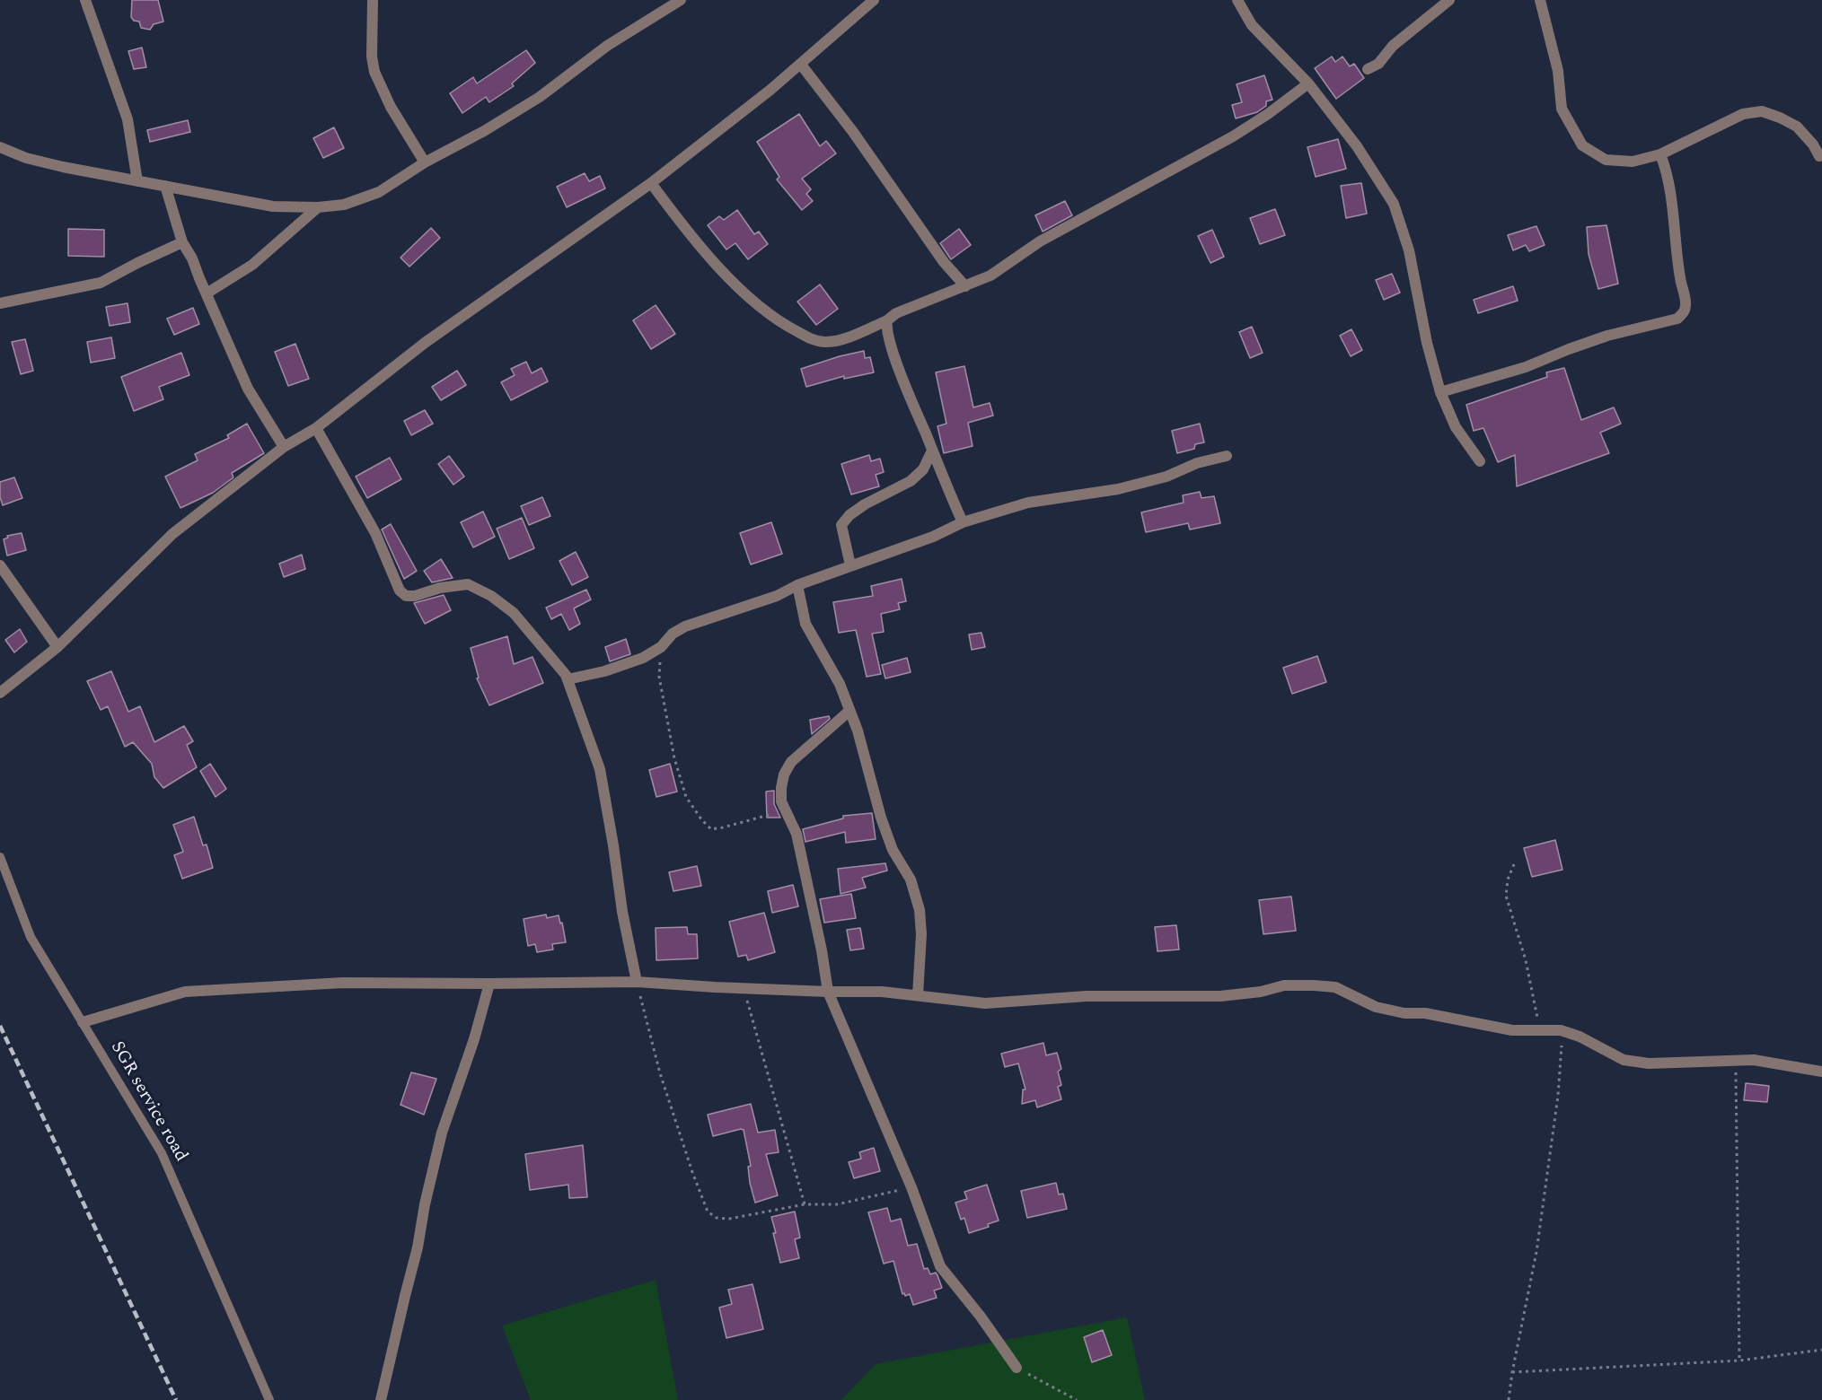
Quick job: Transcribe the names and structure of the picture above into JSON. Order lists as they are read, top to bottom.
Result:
{
  "streets": {
    "lane": ["SGR service road"]
  }
}
